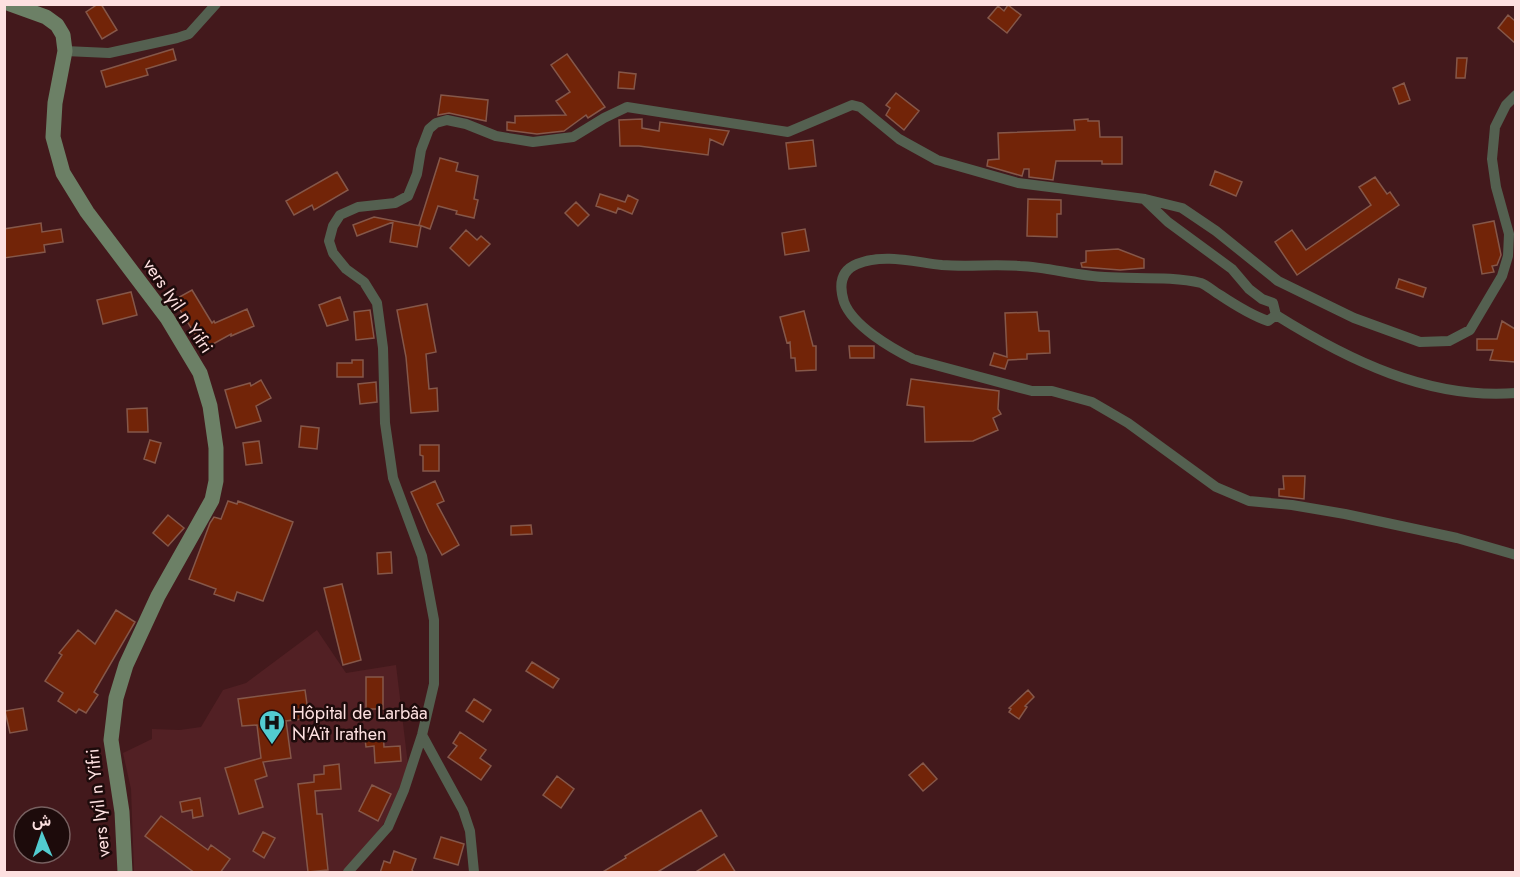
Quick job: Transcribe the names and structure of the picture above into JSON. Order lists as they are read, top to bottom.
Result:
{
  "streets": {
    "main road": ["vers Iγil n Yifri"]
  },
  "places": {
    "hospital": ["Hôpital de Larbâa N'Aït Irathen"]
  },
  "north": "top"
}
